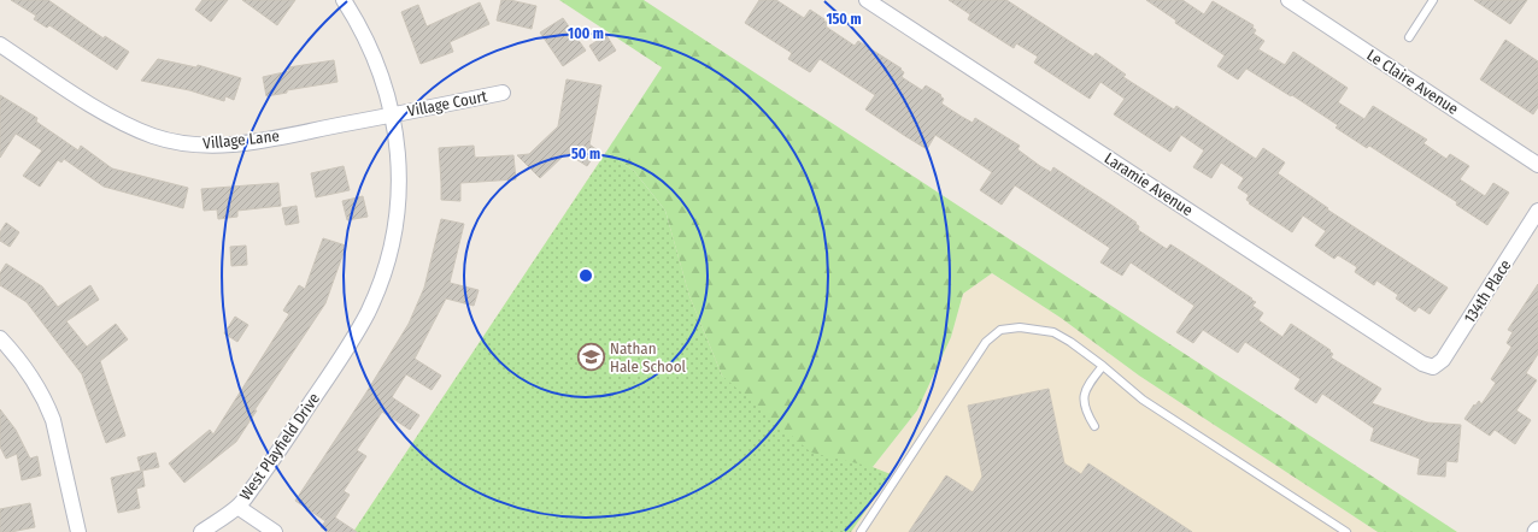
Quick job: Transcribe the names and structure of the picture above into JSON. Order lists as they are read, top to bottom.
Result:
{
  "streets": {
    "street": [
      "Le Claire Avenue",
      "Village Court",
      "Village Lane",
      "Laramie Avenue",
      "134th Place",
      "West Playfield Drive"
    ]
  },
  "crossings": [
    ["Village Court", "Village Lane"],
    ["Village Court", "West Playfield Drive"],
    ["Village Lane", "West Playfield Drive"],
    ["Laramie Avenue", "134th Place"]
  ],
  "places": {
    "school or university": ["Nathan Hale School"]
  },
  "rings": ["150 m", "100 m", "50 m"]
}
